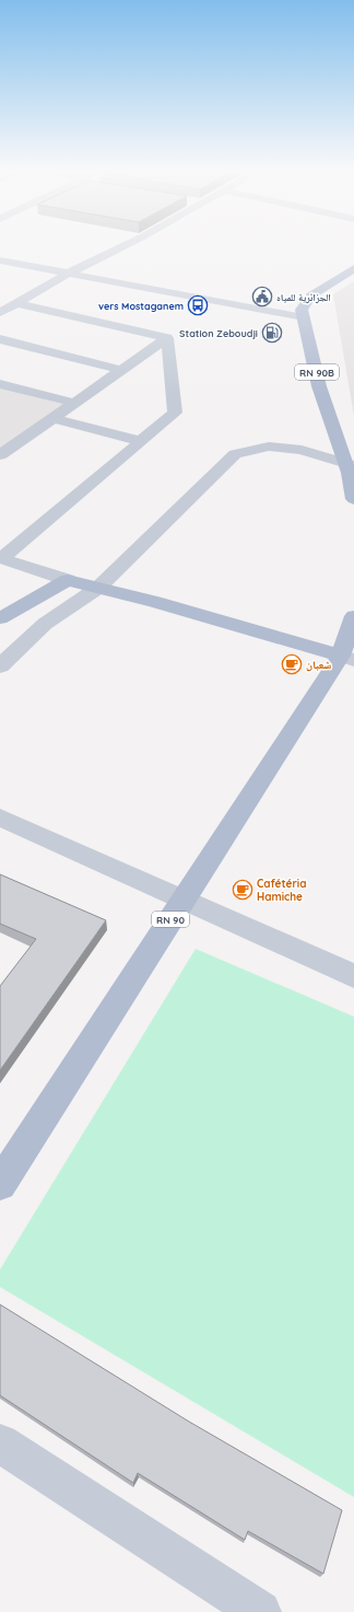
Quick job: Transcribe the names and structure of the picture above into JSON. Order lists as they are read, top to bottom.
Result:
{
  "streets": {
    "main road": ["RN 90B", "RN 90"]
  },
  "places": {
    "public building": ["الجزائرية للمياه"],
    "bus stop": ["vers Mostaganem"],
    "fuel station": ["Station Zeboudji"],
    "cafe": ["شعبان", "Cafétéria Hamiche"]
  }
}
